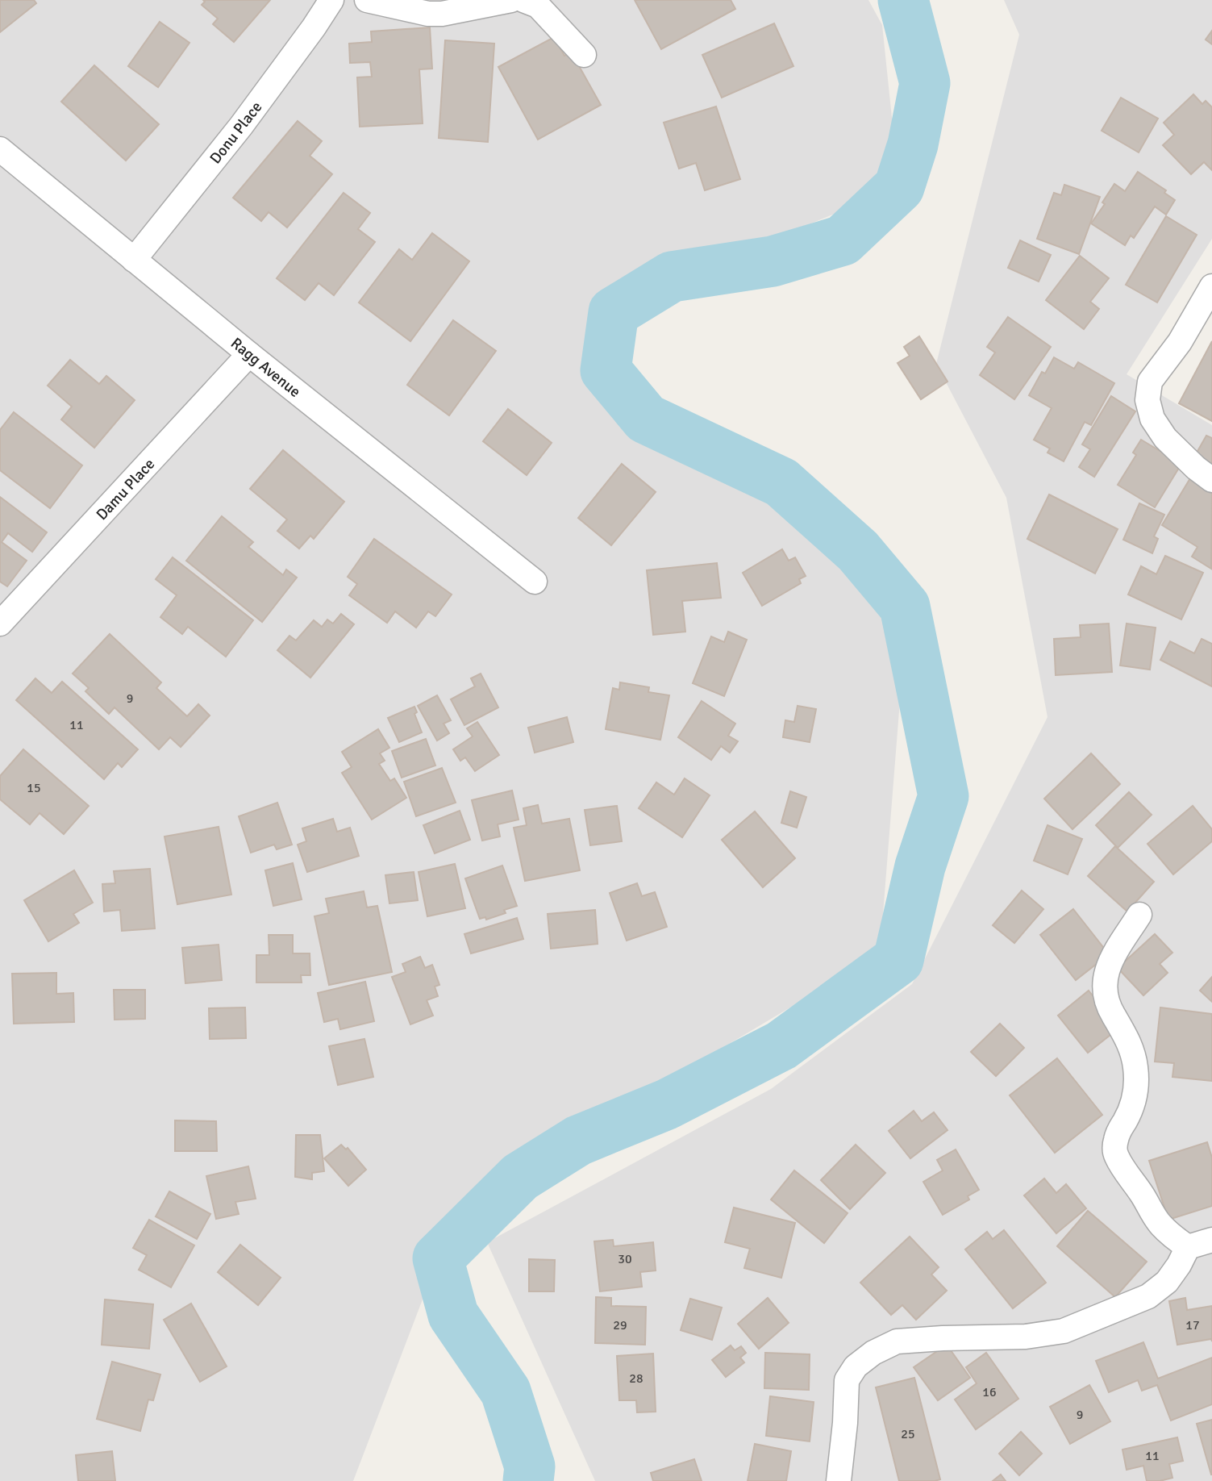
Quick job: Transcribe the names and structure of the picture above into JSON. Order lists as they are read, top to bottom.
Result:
{
  "streets": {
    "street": ["Donu Place", "Ragg Avenue", "Damu Place"]
  },
  "crossings": [
    ["Donu Place", "Ragg Avenue"],
    ["Ragg Avenue", "Damu Place"]
  ],
  "house_numbers": [
    "9",
    "11",
    "15",
    "30",
    "29",
    "17",
    "28",
    "16",
    "9",
    "25",
    "11"
  ]
}
